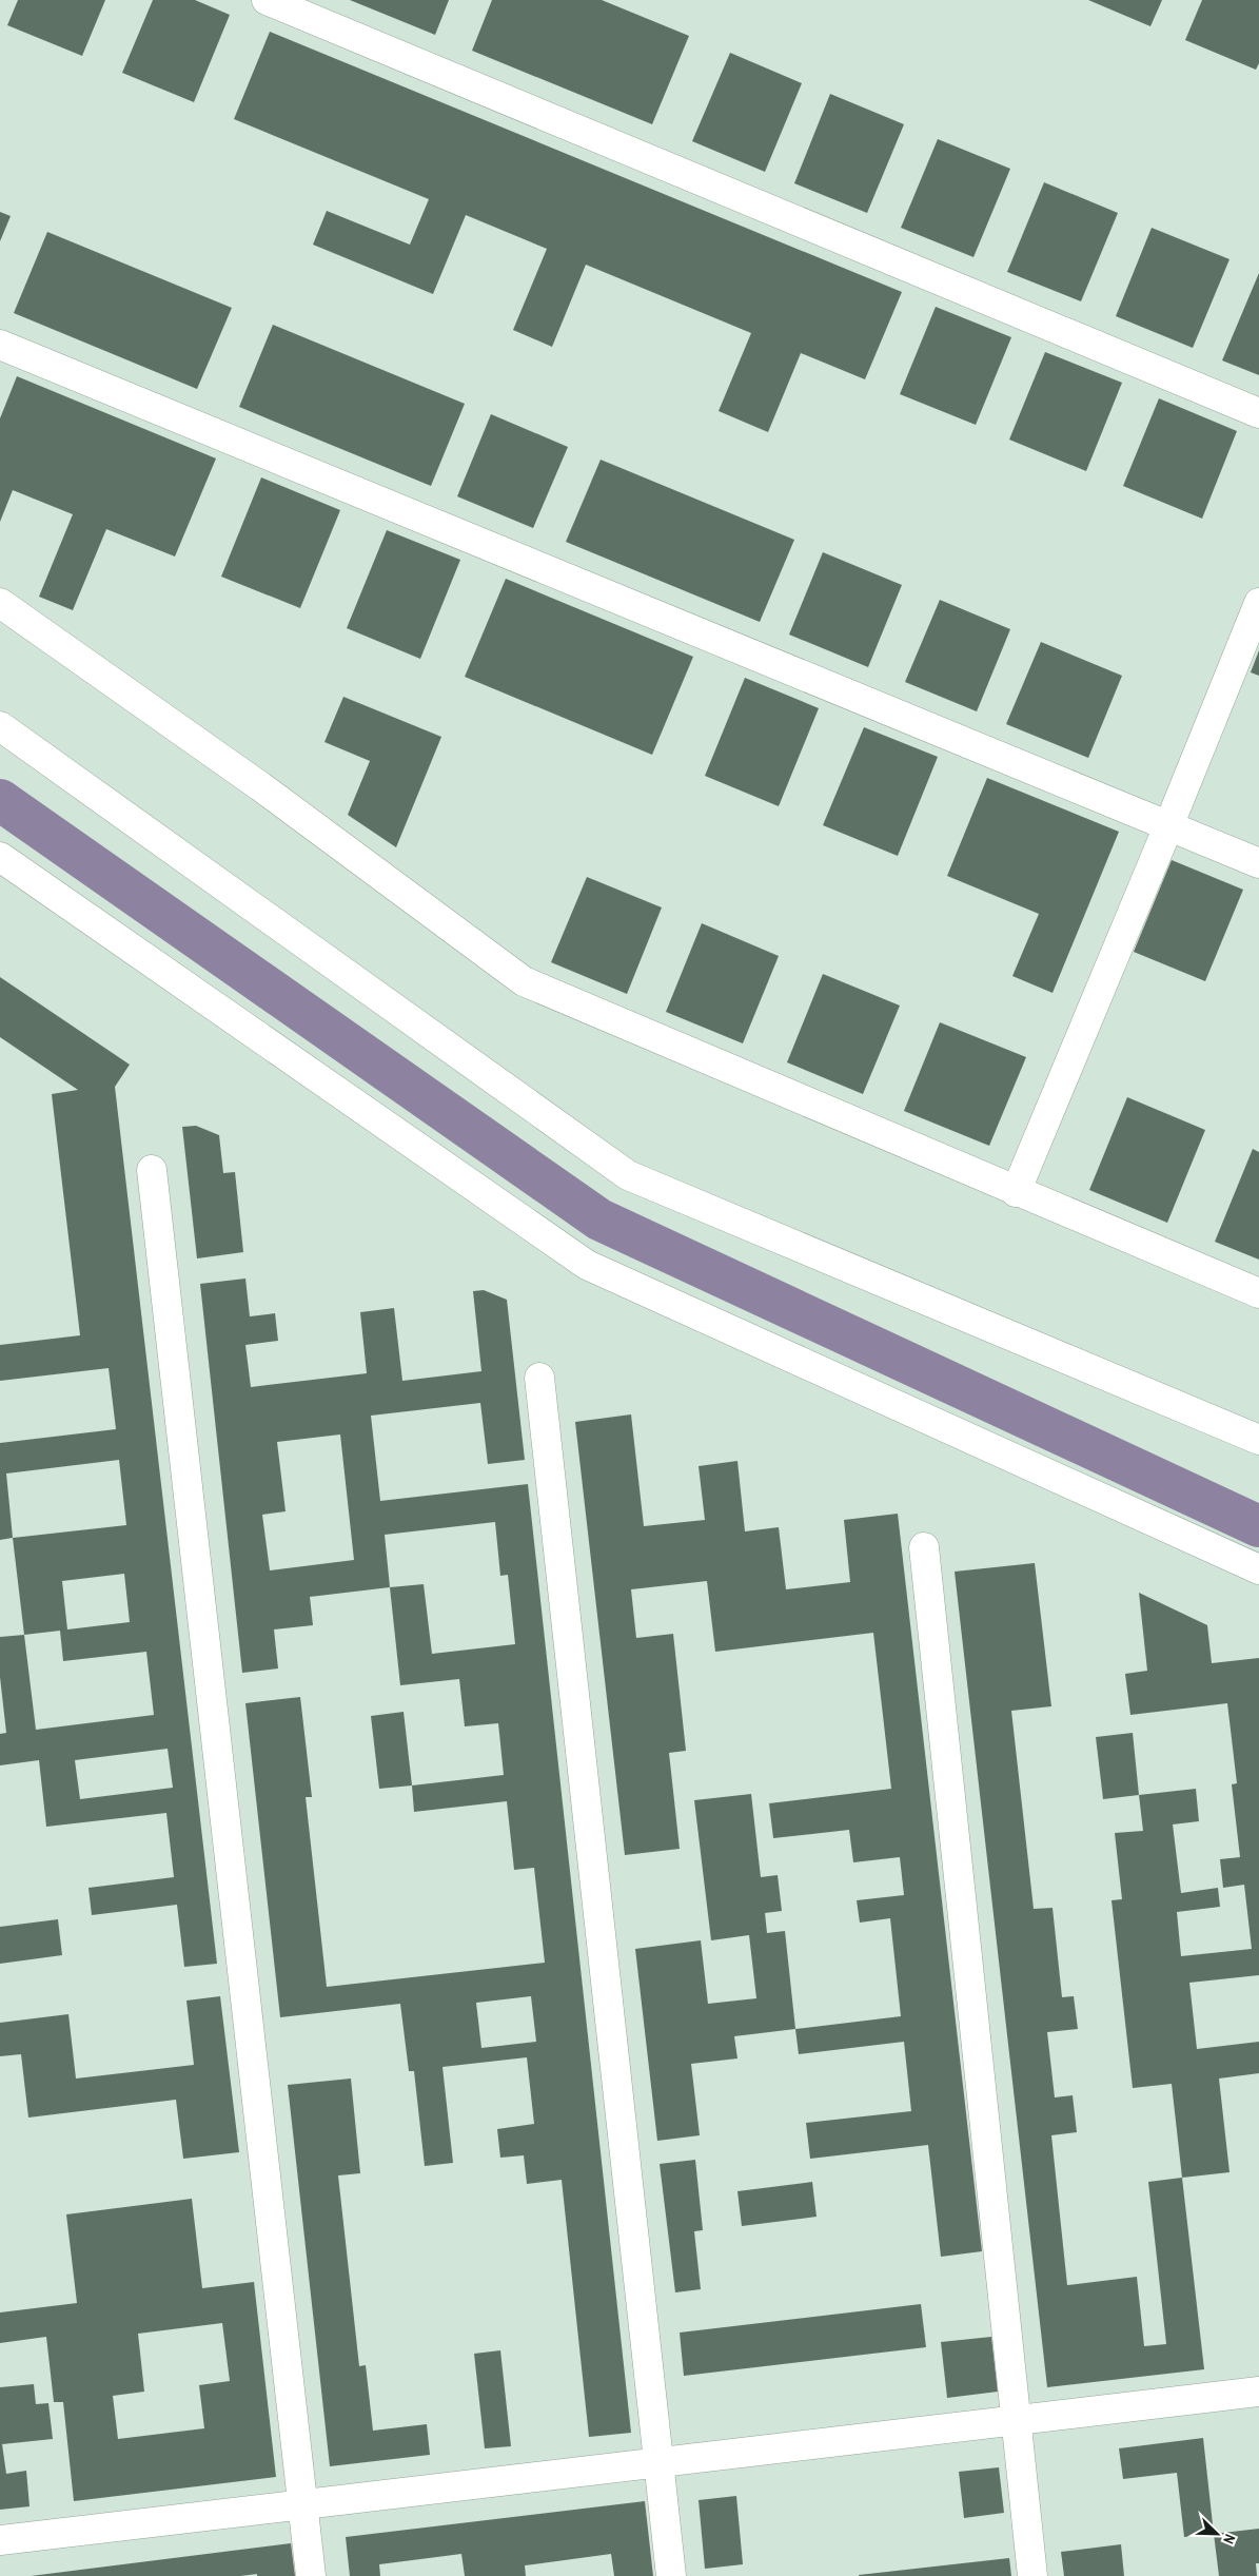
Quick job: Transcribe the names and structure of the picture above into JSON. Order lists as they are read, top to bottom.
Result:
{
  "north": "bottom right"
}
